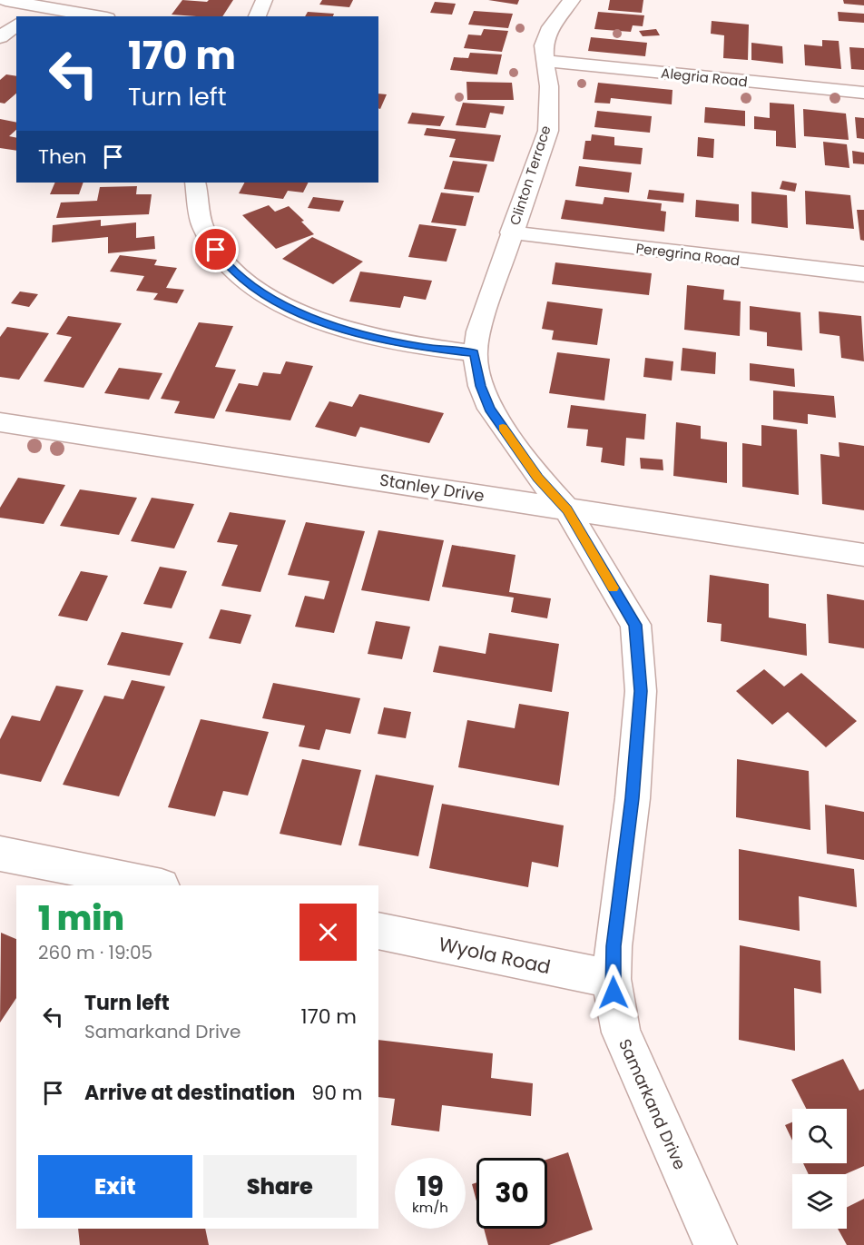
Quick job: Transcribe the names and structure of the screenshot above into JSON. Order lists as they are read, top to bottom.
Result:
{
  "streets": {
    "street": [
      "Alegria Road",
      "Clinton Terrace",
      "Peregrina Road",
      "Stanley Drive",
      "Wyola Road",
      "Samarkand Drive"
    ]
  },
  "crossings": [
    ["Alegria Road", "Clinton Terrace"],
    ["Clinton Terrace", "Peregrina Road"],
    ["Clinton Terrace", "Samarkand Drive"],
    ["Stanley Drive", "Samarkand Drive"],
    ["Wyola Road", "Samarkand Drive"]
  ],
  "page": {
    "turn": ["170 m", "Turn left"],
    "then": "Then",
    "heading": ["1 min", "260 m · 19:05"],
    "list": [
      {
        "name": "Turn left",
        "note": "Samarkand Drive",
        "value": "170 m"
      },
      {
        "name": "Arrive at destination",
        "value": "90 m"
      }
    ],
    "buttons": ["Exit", "Share"],
    "speed": "19 km/h",
    "limit": "30"
  }
}
